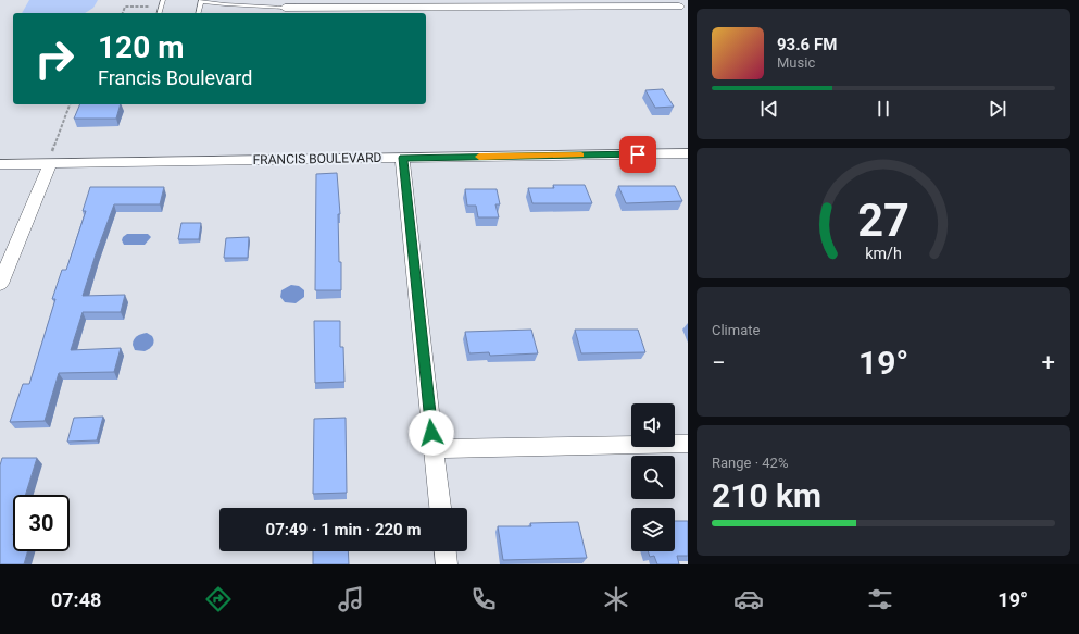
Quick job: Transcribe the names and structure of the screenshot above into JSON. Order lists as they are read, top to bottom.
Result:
{
  "streets": {
    "street": ["FRANCIS BOULEVARD"]
  },
  "page": {
    "turn": ["120 m", "Francis Boulevard"],
    "song": ["93.6 FM", "Music"],
    "tile": [
      "Climate",
      ["Range · 42%", "210 km"]
    ],
    "heat": ["−", "19°", "+"],
    "limit": "30",
    "trip": "07:49 · 1 min · 220 m",
    "tabs": ["07:48", "19°"],
    "gauge": ["27", "km/h"]
  }
}
